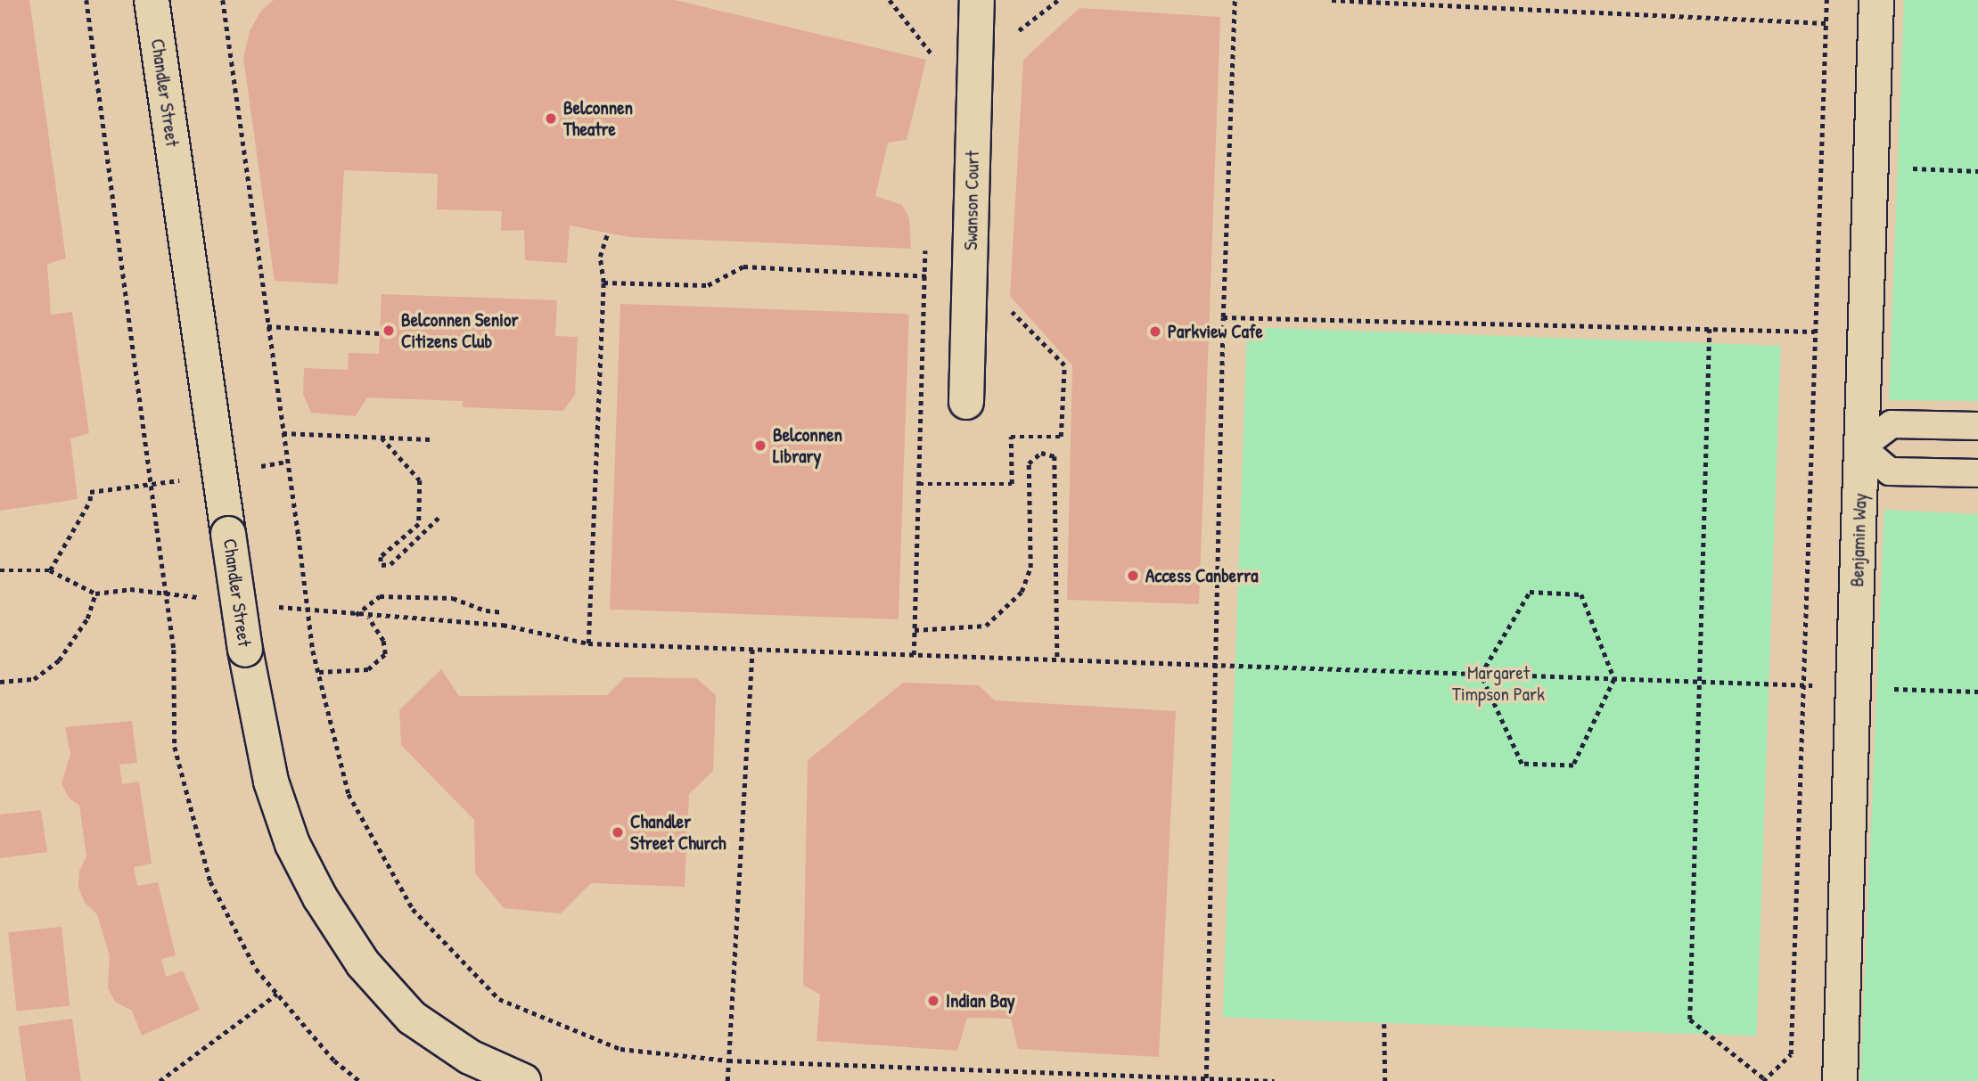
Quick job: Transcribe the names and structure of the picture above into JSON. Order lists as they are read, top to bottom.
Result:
{
  "streets": {
    "street": ["Chandler Street", "Swanson Court", "Benjamin Way"]
  },
  "parks": ["Margaret Timpson Park"],
  "places": [
    "Belconnen Theatre",
    "Belconnen Senior Citizens Club",
    "Parkview Cafe",
    "Belconnen Library",
    "Access Canberra",
    "Chandler Street Church",
    "Indian Bay"
  ]
}
